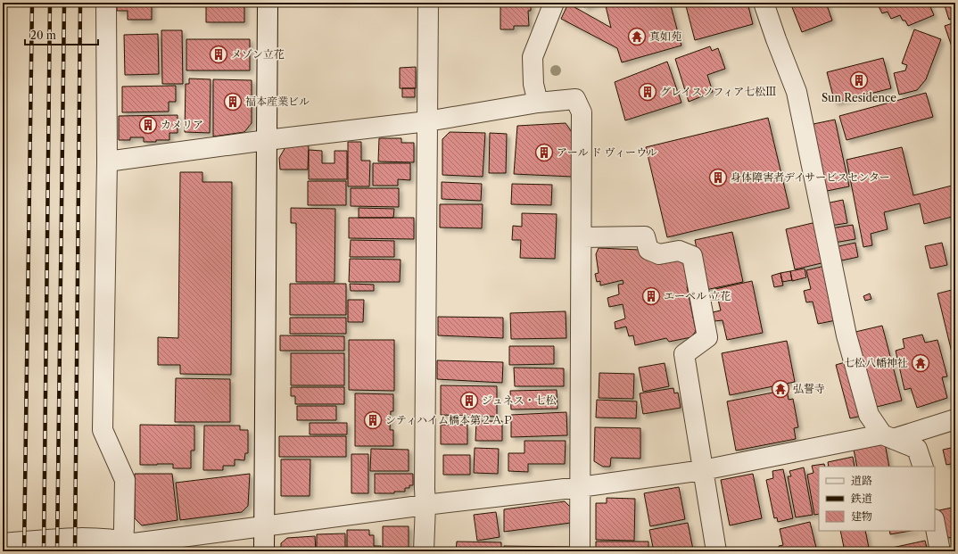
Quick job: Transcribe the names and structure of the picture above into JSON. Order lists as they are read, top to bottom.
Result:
{
  "places": {
    "temple": ["真如苑", "七松八幡神社", "弘誓寺"],
    "building": [
      "メゾン立花",
      "Sun Residence",
      "グレイスソフィア七松Ⅲ",
      "福本産業ビル",
      "カメリア",
      "アール ド ヴィーウル",
      "身体障害者デイサービスセンター",
      "エーベル 立花",
      "ジュネス・七松",
      "シティハイム橋本第２ＡＰ"
    ]
  },
  "legend": ["道路", "鉄道", "建物"],
  "scale_bar": "20 m"
}
